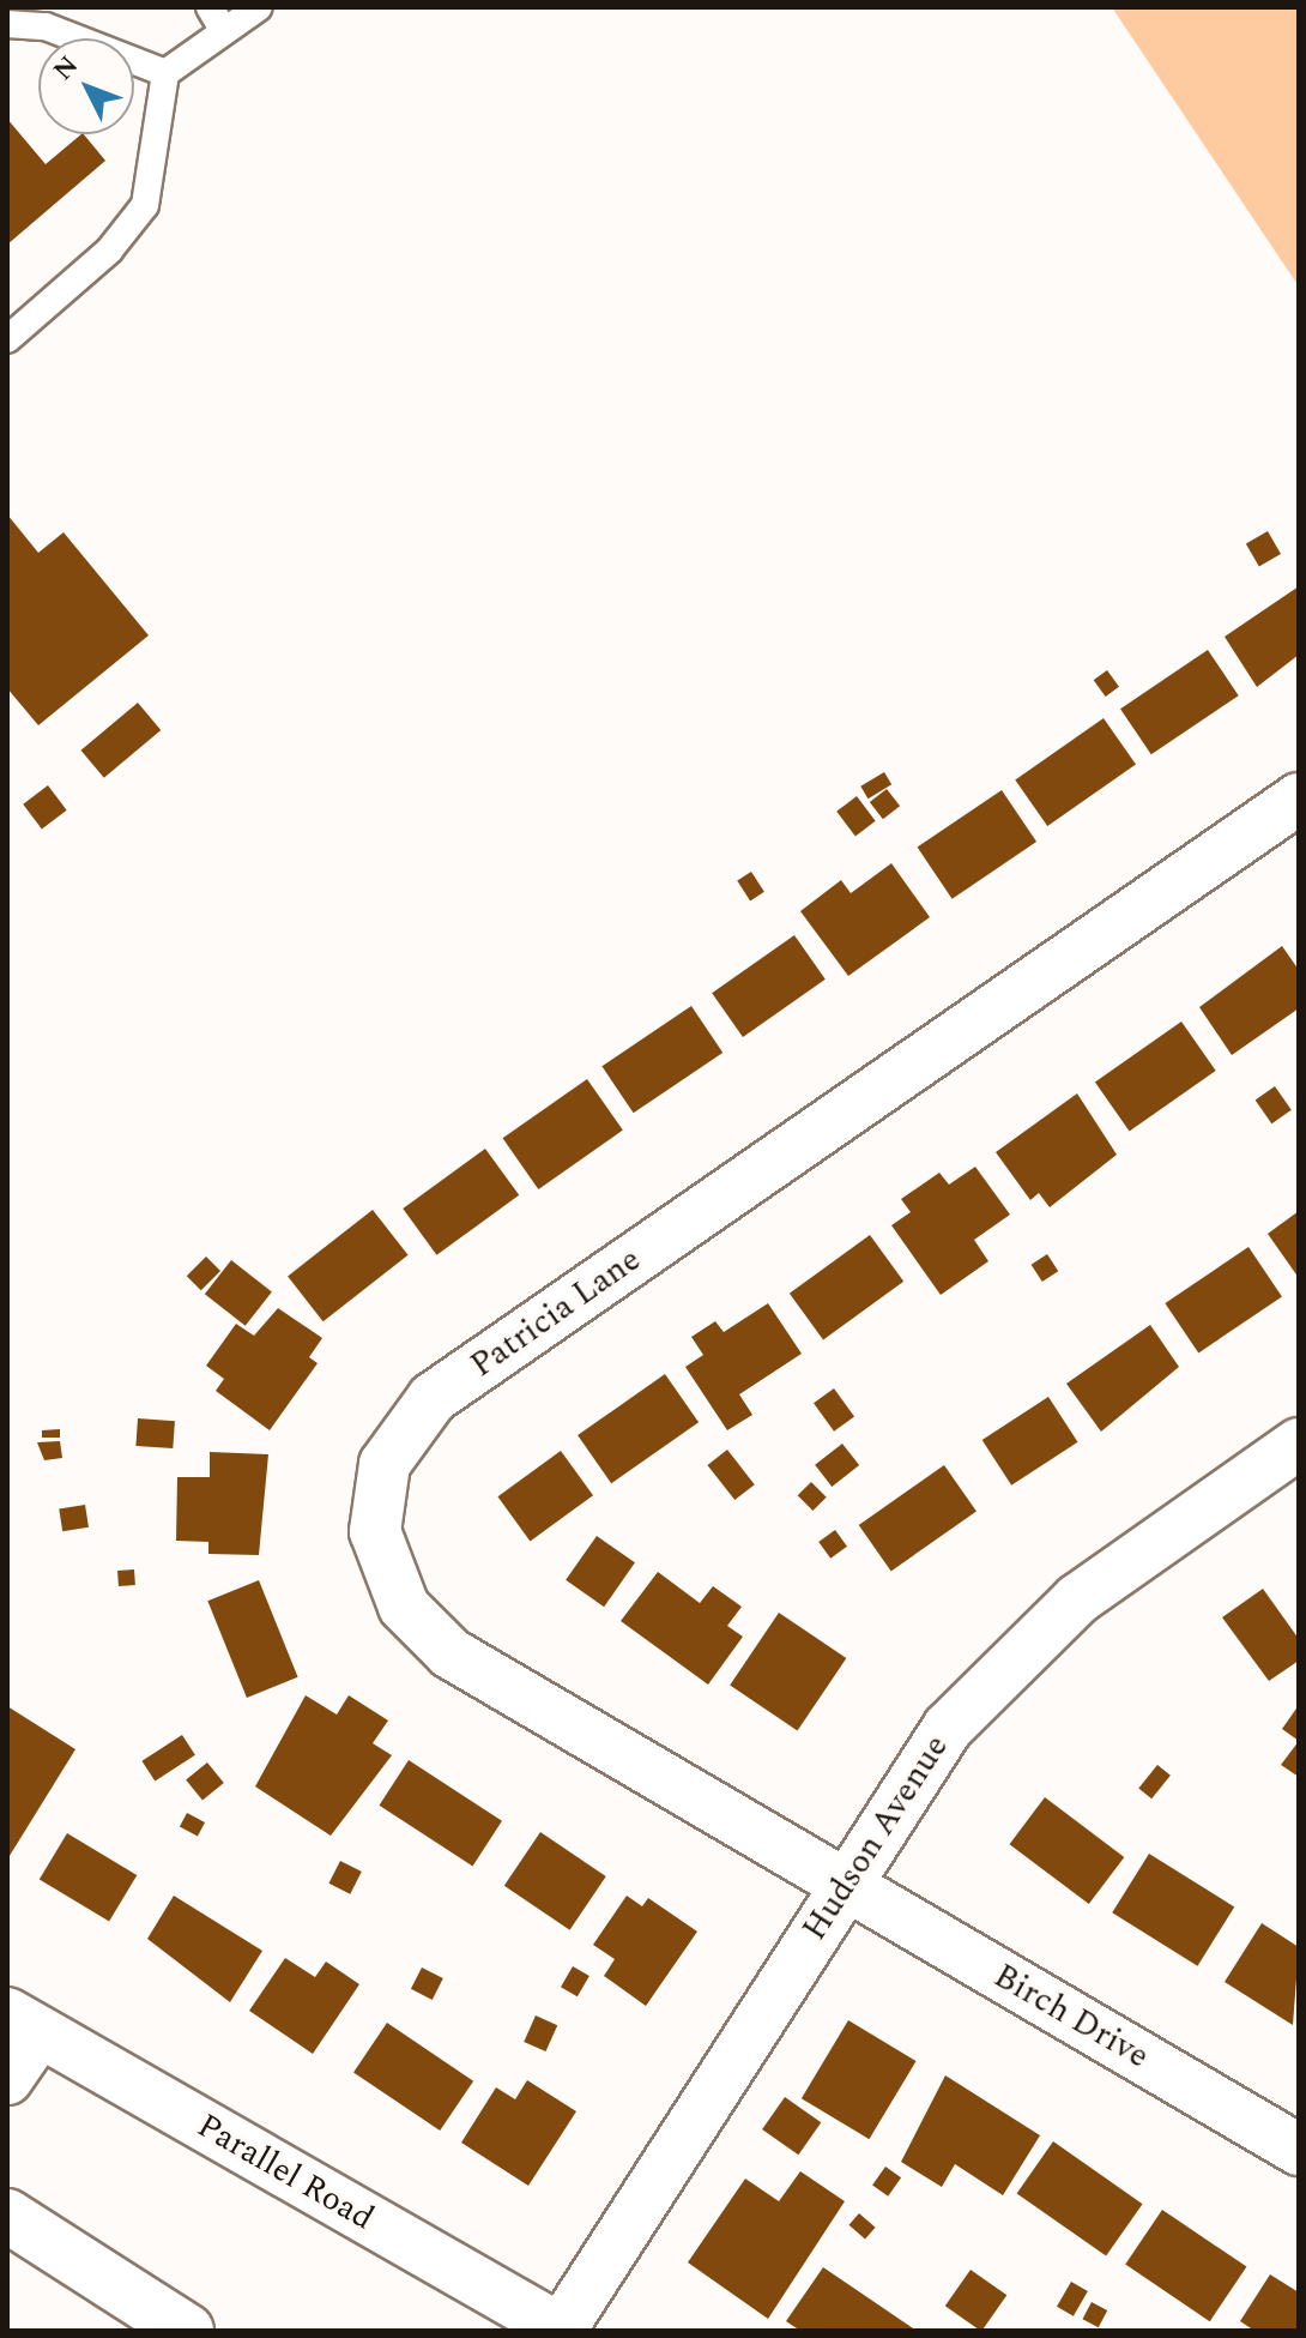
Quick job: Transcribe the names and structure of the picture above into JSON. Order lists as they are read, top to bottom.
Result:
{
  "streets": {
    "street": [
      "Patricia Lane",
      "Hudson Avenue",
      "Birch Drive",
      "Parallel Road"
    ]
  },
  "crossings": [
    ["Patricia Lane", "Hudson Avenue"],
    ["Patricia Lane", "Birch Drive"],
    ["Hudson Avenue", "Birch Drive"],
    ["Hudson Avenue", "Parallel Road"]
  ],
  "north": "top left"
}
